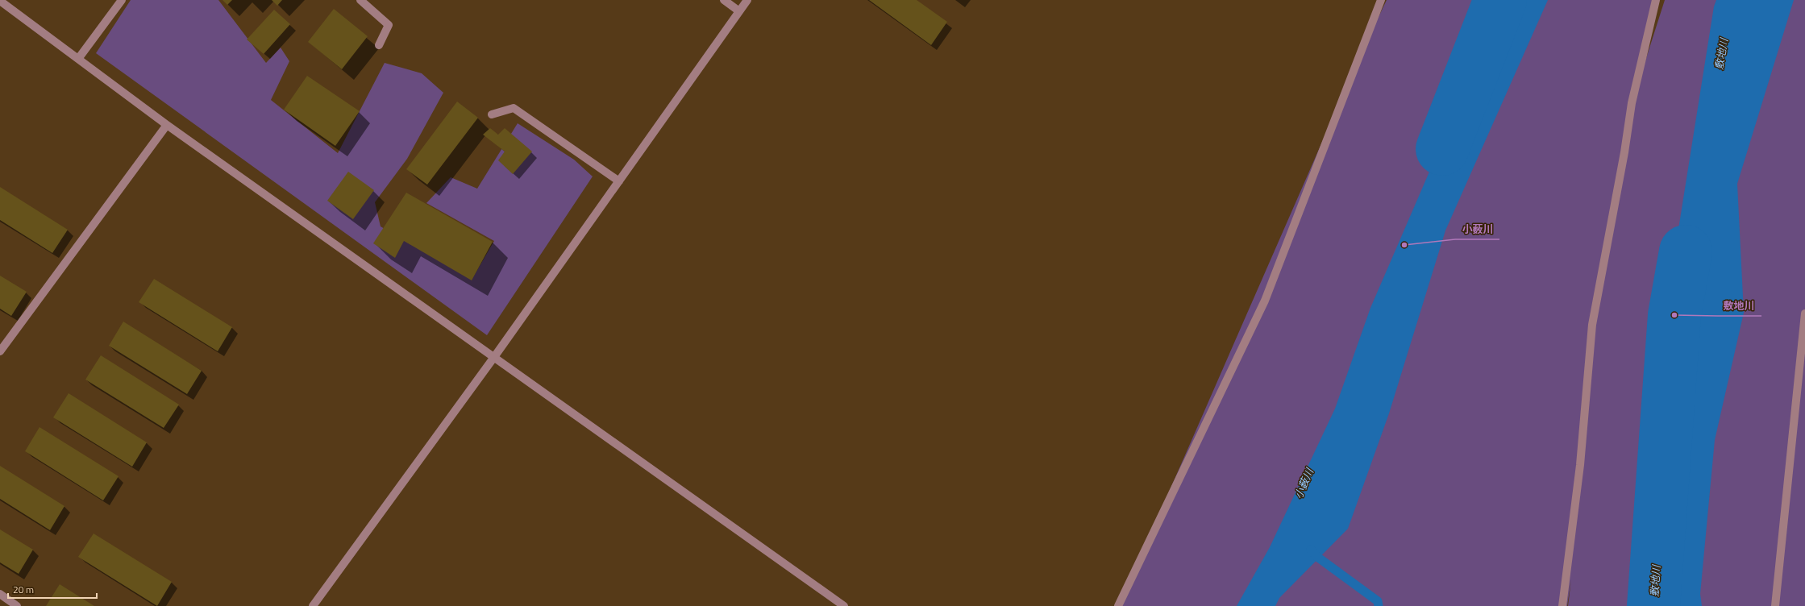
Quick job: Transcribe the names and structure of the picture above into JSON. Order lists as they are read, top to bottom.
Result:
{
  "water": ["敷地川", "小薮川"],
  "places": ["小薮川", "敷地川"],
  "scale_bar": "20 m"
}
